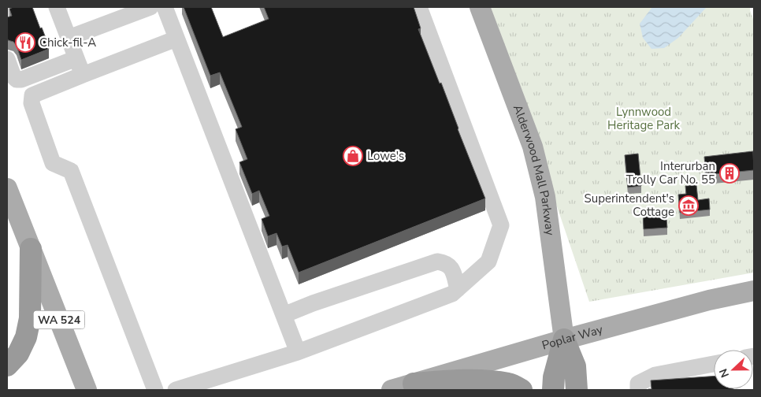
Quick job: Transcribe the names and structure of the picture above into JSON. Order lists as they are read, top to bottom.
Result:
{
  "streets": {
    "main road": ["Alderwood Mall Parkway", "WA 524", "Poplar Way"]
  },
  "crossings": [
    ["Alderwood Mall Parkway", "Poplar Way"]
  ],
  "parks": ["Lynnwood Heritage Park"],
  "places": {
    "restaurant": ["Chick-fil-A"],
    "shop": ["Lowe's"],
    "building": ["Interurban Trolly Car No. 55"],
    "museum": ["Superintendent's Cottage"]
  },
  "north": "left"
}
